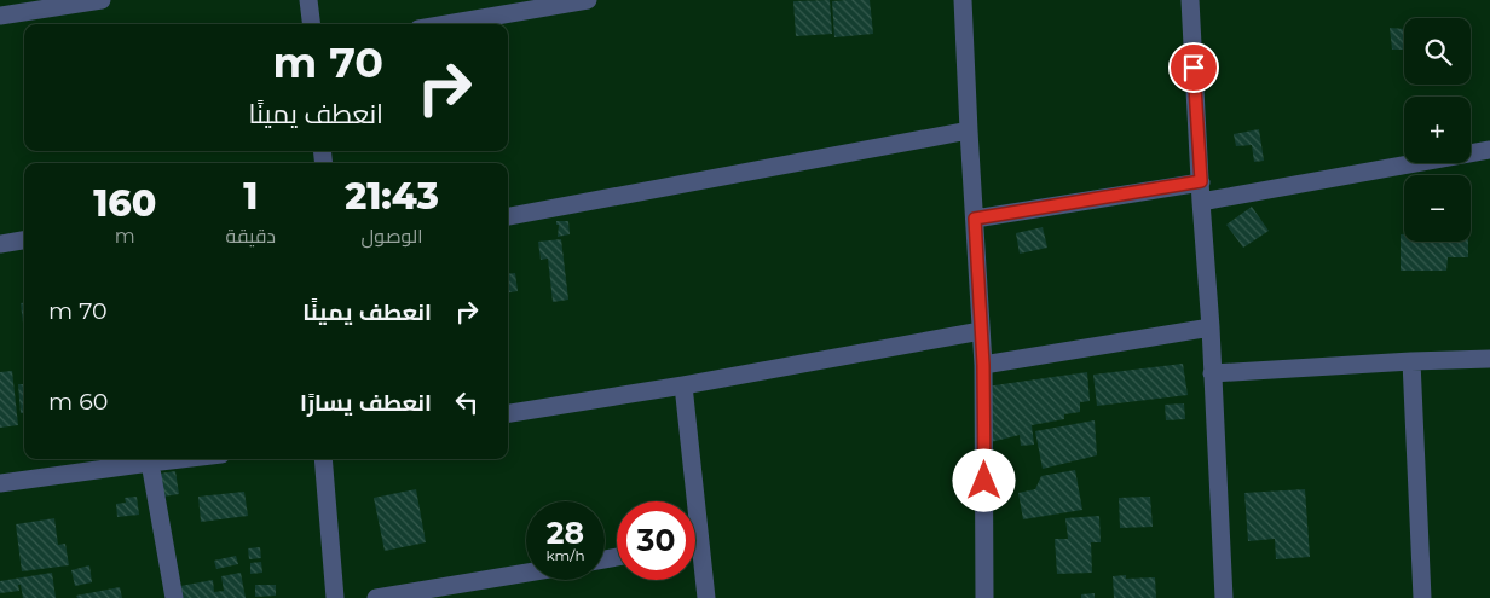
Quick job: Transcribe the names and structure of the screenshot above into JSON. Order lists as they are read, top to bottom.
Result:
{
  "page": {
    "map_buttons": ["+", "−"],
    "turn": ["70 m", "انعطف يمينًا"],
    "eta": [
      "21:43",
      "الوصول",
      "1",
      "دقيقة",
      "160",
      "m"
    ],
    "list": [
      {
        "name": "انعطف يمينًا",
        "value": "70 m"
      },
      {
        "name": "انعطف يسارًا",
        "value": "60 m"
      }
    ],
    "speed": "28 km/h",
    "limit": "30"
  }
}
